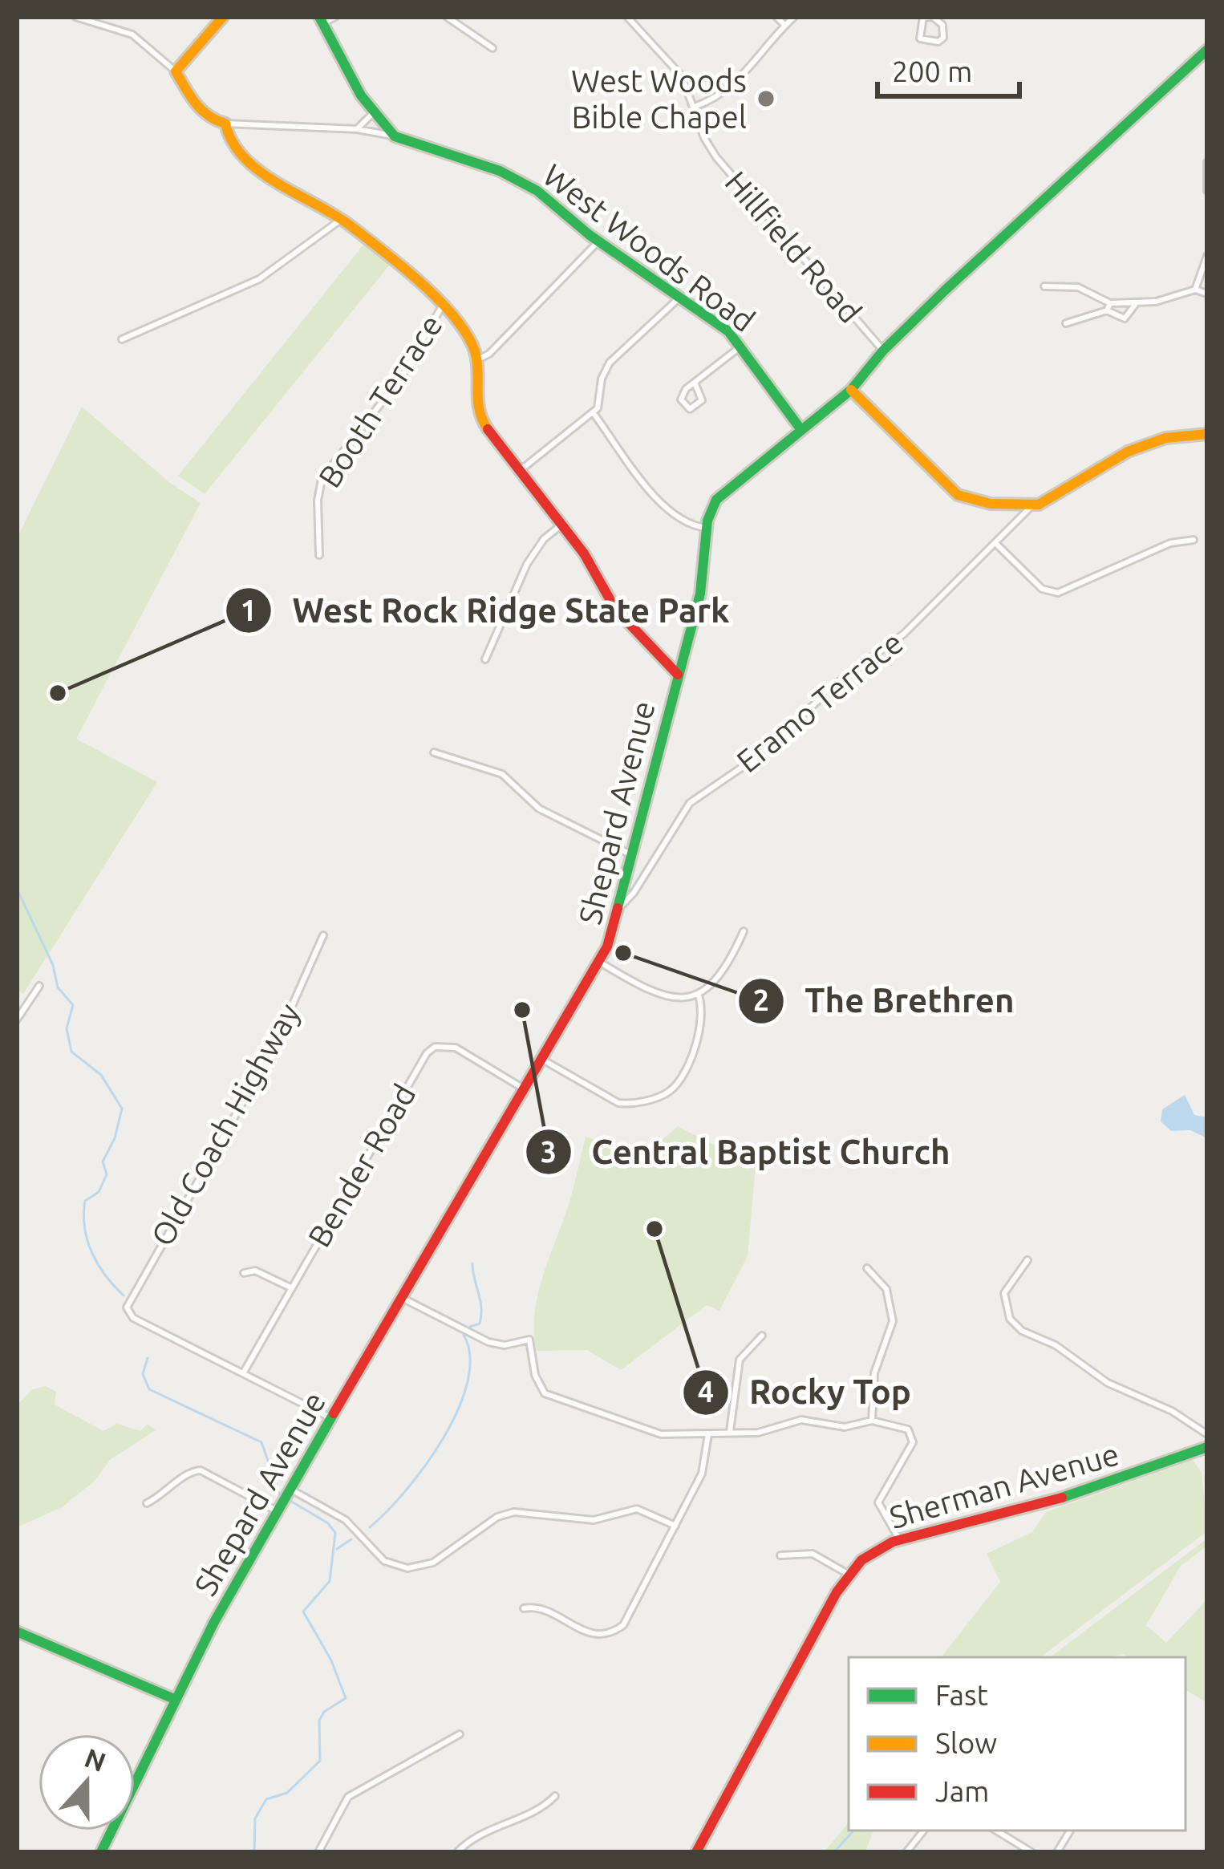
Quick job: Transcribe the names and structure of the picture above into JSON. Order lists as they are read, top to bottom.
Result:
{
  "streets": {
    "main road": ["West Woods Road", "Shepard Avenue", "Sherman Avenue"],
    "street": [
      "Hillfield Road",
      "Booth Terrace",
      "Eramo Terrace",
      "Old Coach Highway",
      "Bender Road"
    ]
  },
  "crossings": [
    ["Hillfield Road", "Shepard Avenue"],
    ["West Woods Road", "Shepard Avenue"],
    ["Eramo Terrace", "Shepard Avenue"],
    ["Shepard Avenue", "Bender Road"],
    ["Old Coach Highway", "Bender Road"]
  ],
  "places": [
    "West Woods Bible Chapel",
    "West Rock Ridge State Park",
    "The Brethren",
    "Central Baptist Church",
    "Rocky Top"
  ],
  "legend": ["Fast", "Slow", "Jam"],
  "scale_bar": "200 m",
  "north": "top"
}
